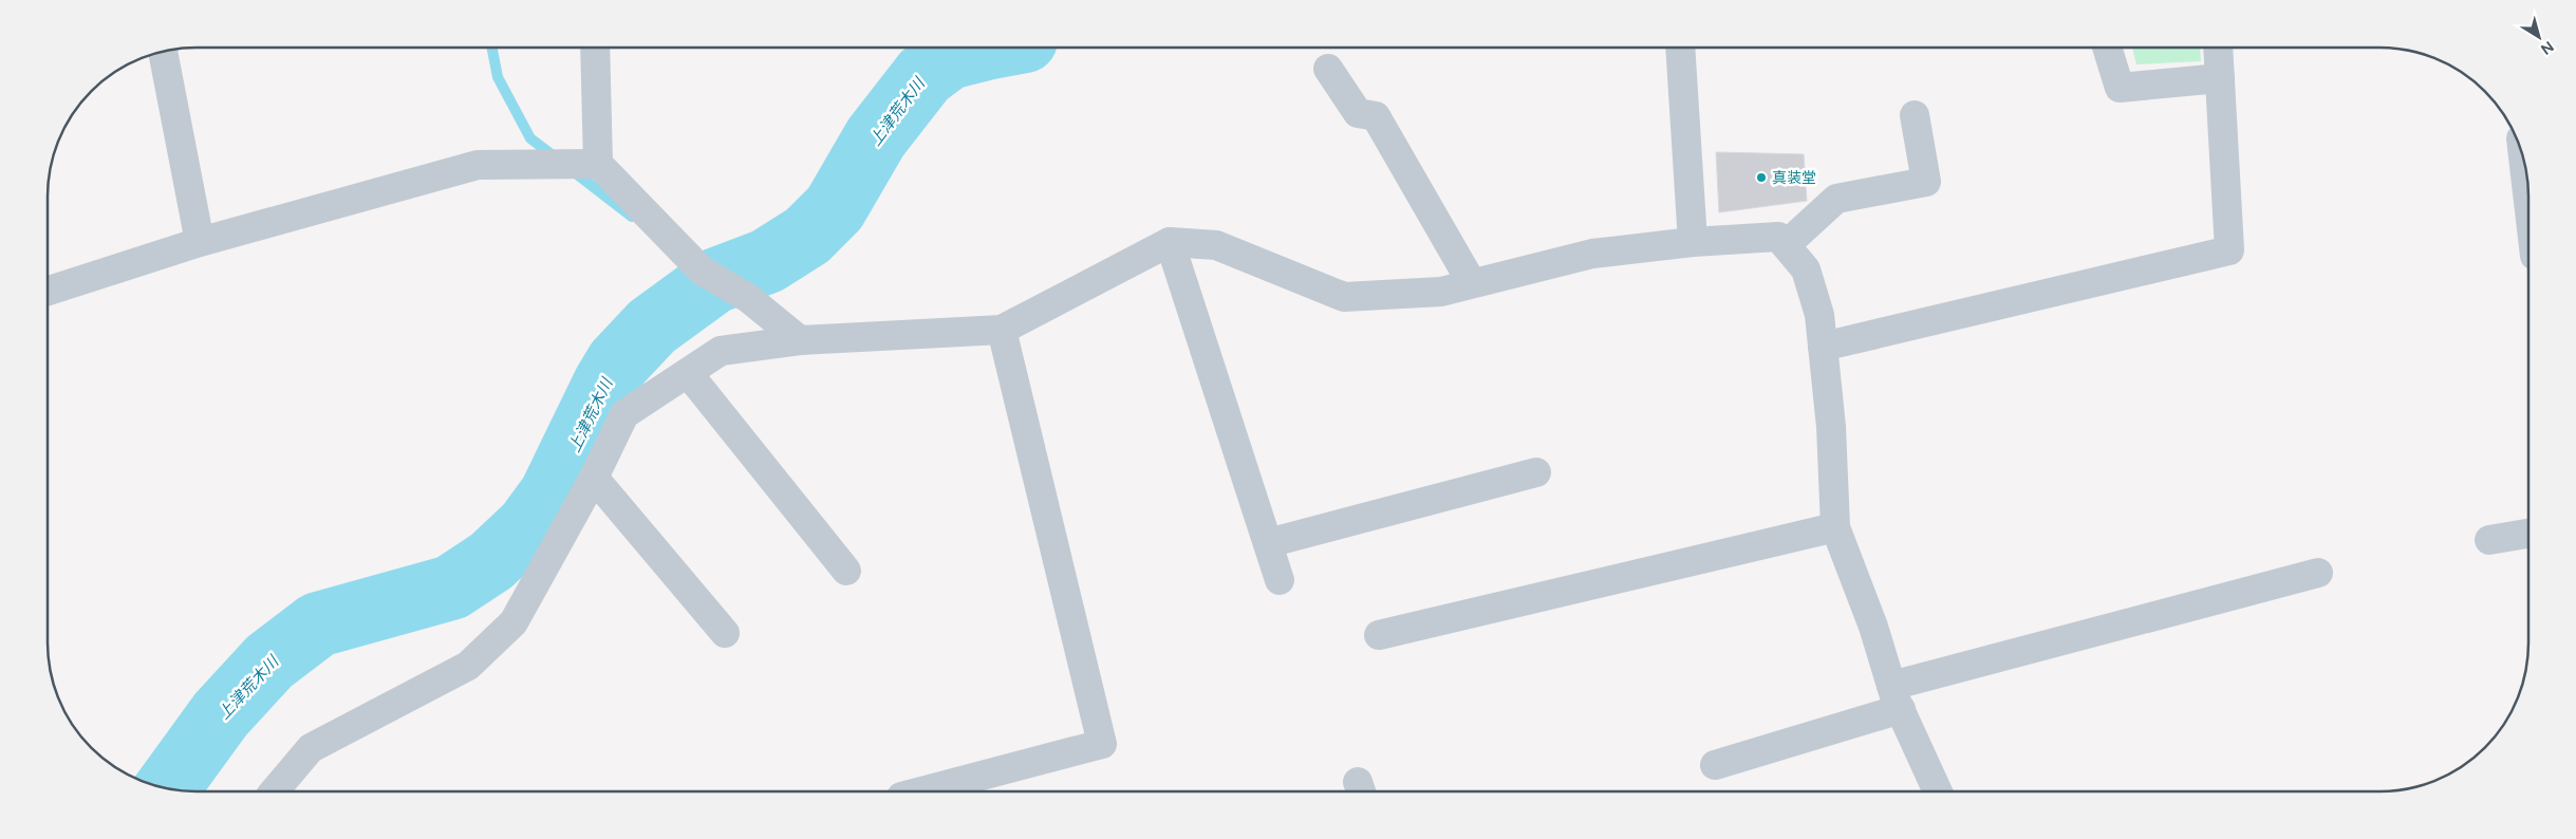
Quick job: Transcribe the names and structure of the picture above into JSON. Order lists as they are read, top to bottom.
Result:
{
  "water": ["上津荒木川"],
  "places": ["真装堂"],
  "north": "bottom right"
}
